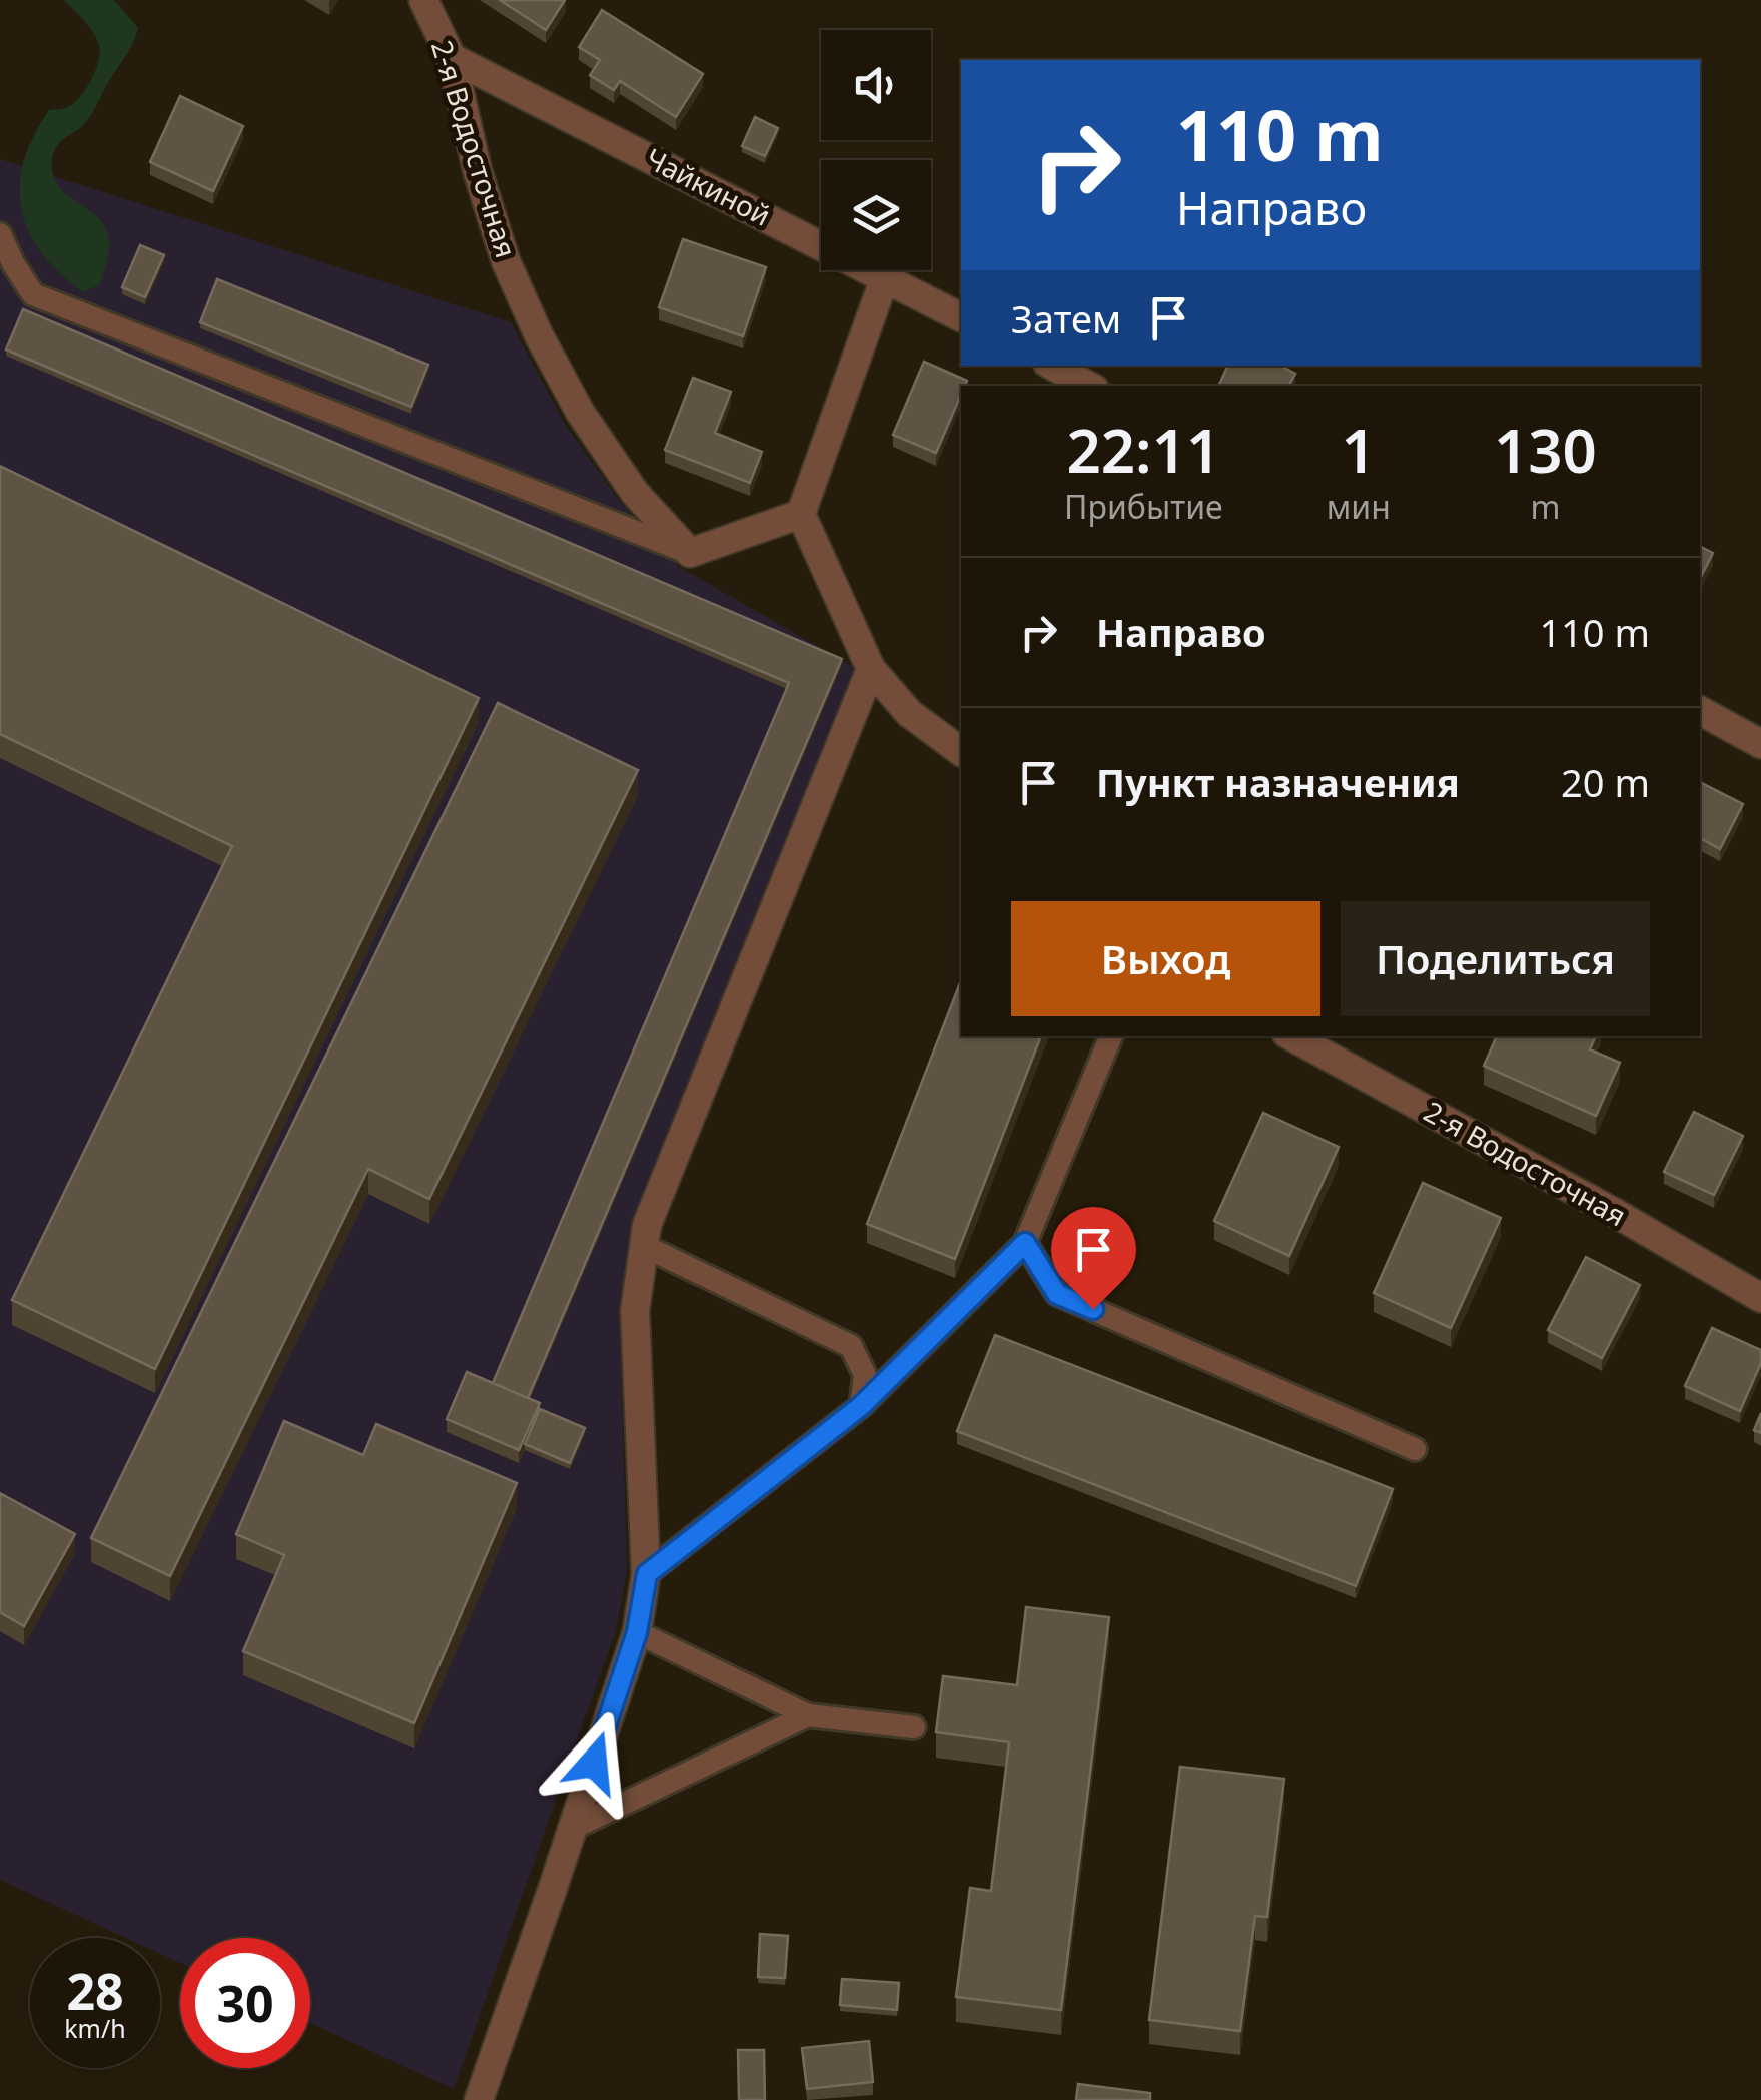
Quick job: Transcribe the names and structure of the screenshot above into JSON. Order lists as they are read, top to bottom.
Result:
{
  "streets": {
    "street": ["2-я Водосточная", "Чайкиной"]
  },
  "crossings": [
    ["2-я Водосточная", "Чайкиной"]
  ],
  "page": {
    "turn": ["110 m", "Направо"],
    "then": "Затем",
    "eta": [
      "22:11",
      "Прибытие",
      "1",
      "мин",
      "130",
      "m"
    ],
    "list": [
      {
        "name": "Направо",
        "value": "110 m"
      },
      {
        "name": "Пункт назначения",
        "value": "20 m"
      }
    ],
    "buttons": ["Выход", "Поделиться"],
    "speed": "28 km/h",
    "limit": "30"
  }
}
